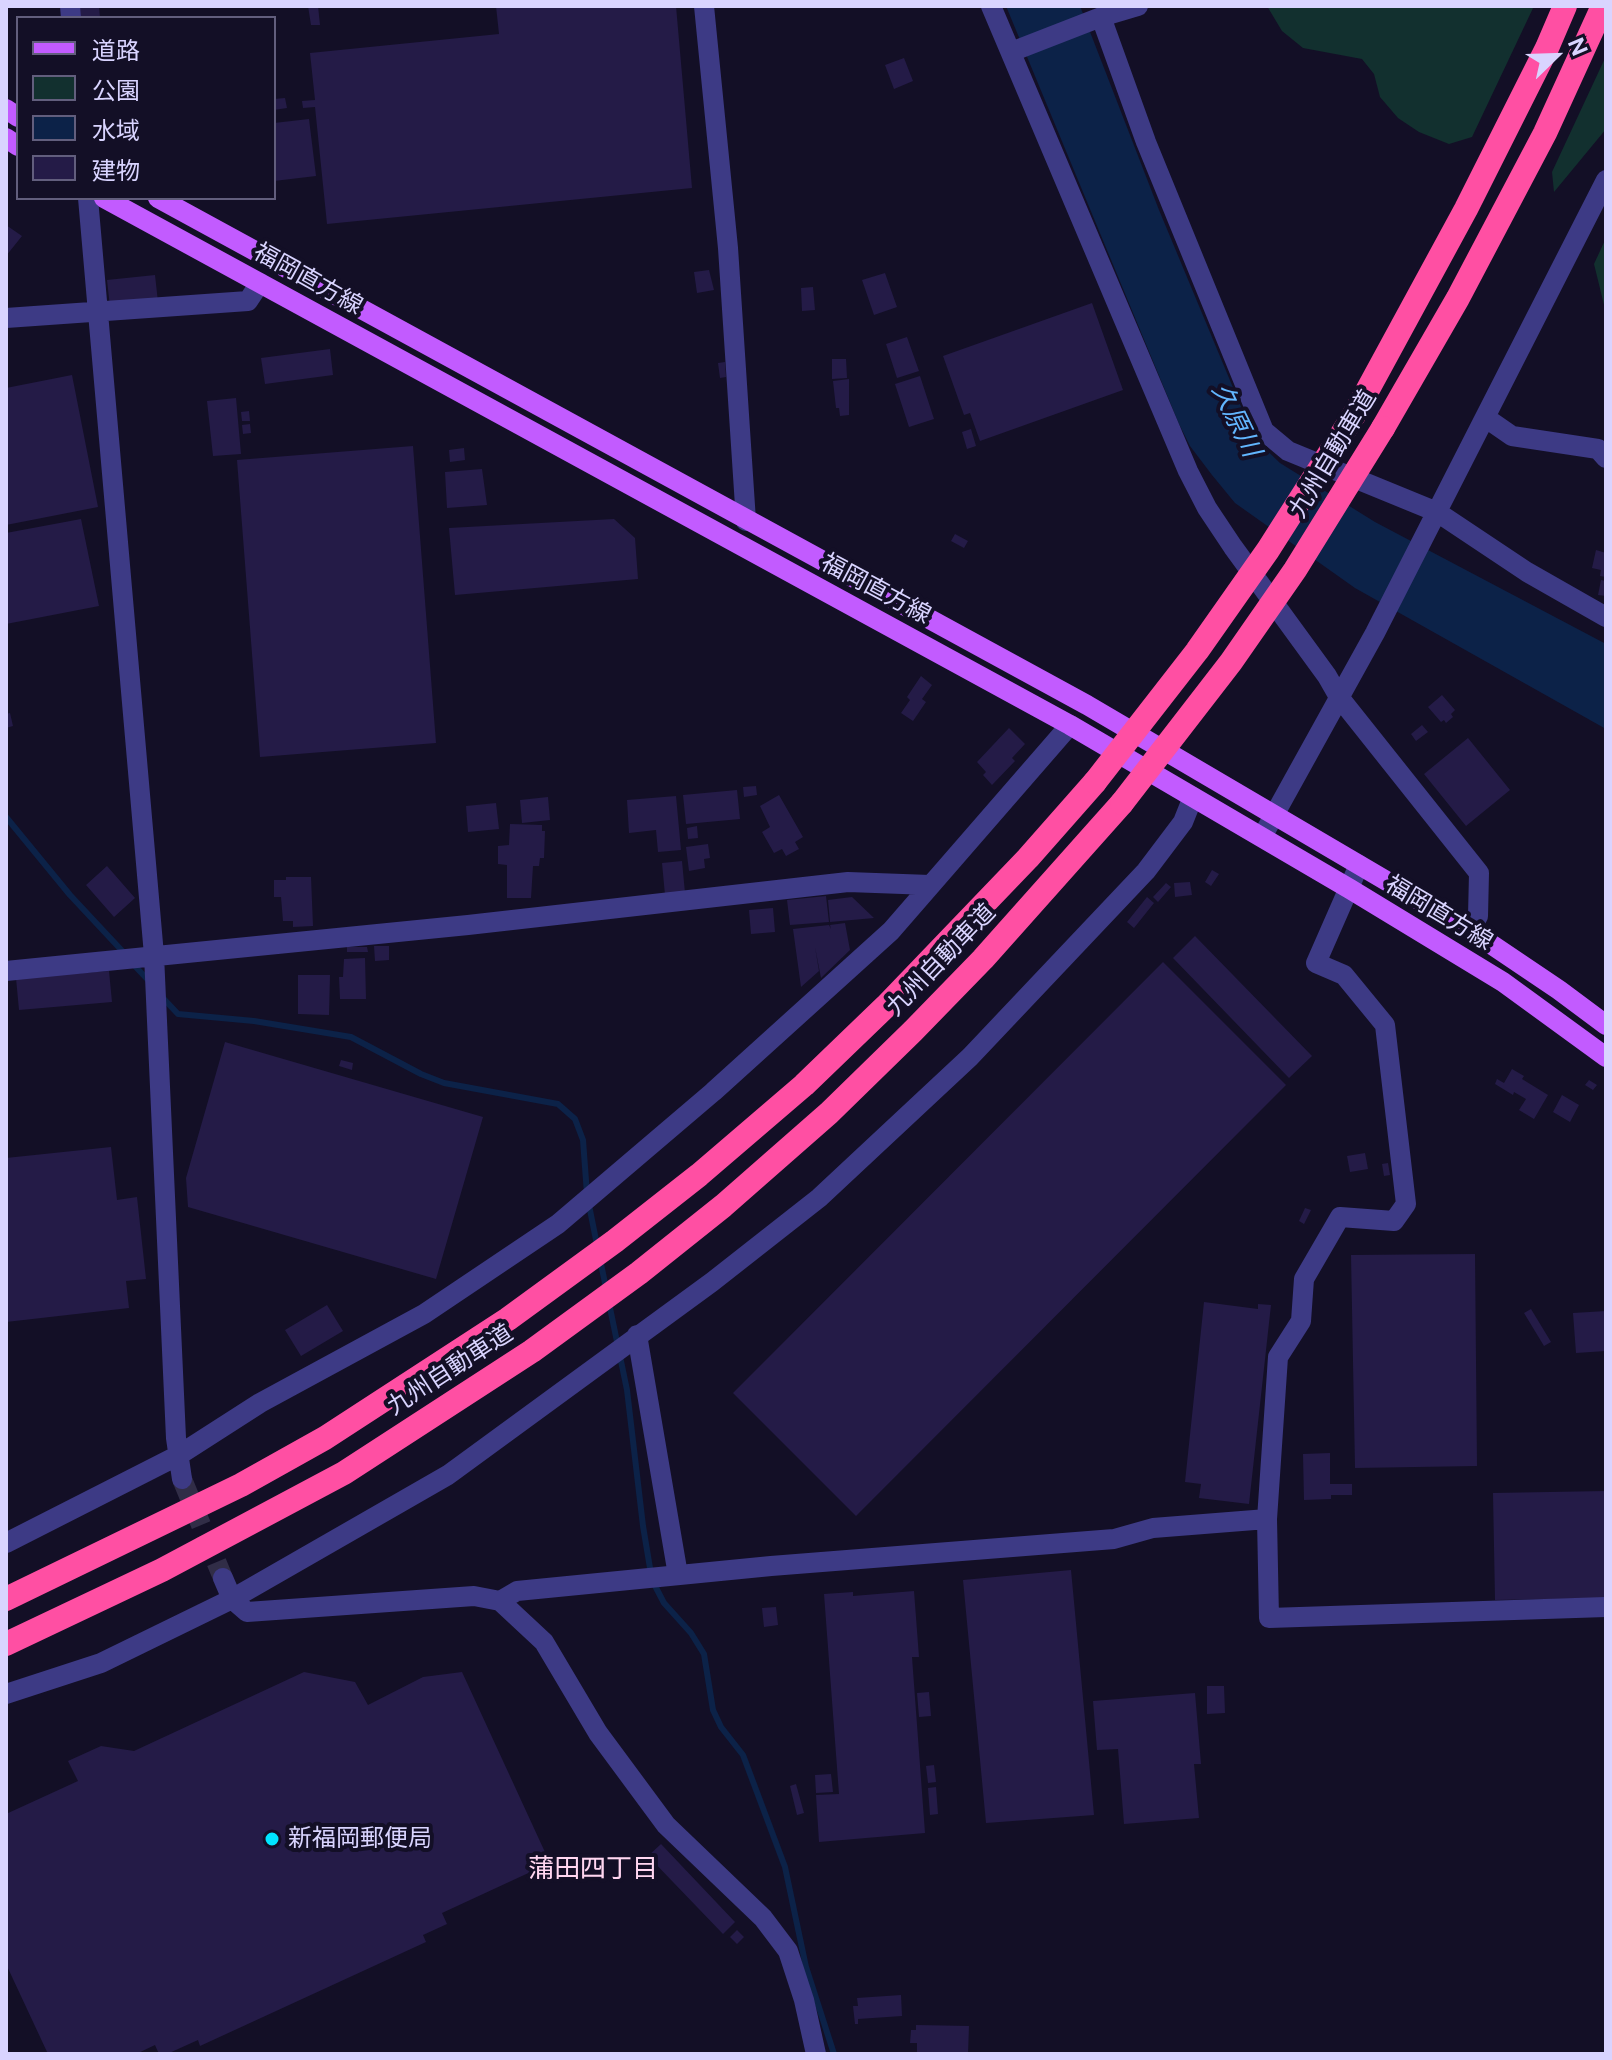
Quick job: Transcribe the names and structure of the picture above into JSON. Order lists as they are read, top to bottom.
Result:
{
  "streets": {
    "highway": ["九州自動車道"],
    "main road": ["福岡直方線"]
  },
  "districts": ["蒲田四丁目"],
  "water": ["久原川"],
  "places": ["新福岡郵便局"],
  "legend": [
    "道路",
    "公園",
    "水域",
    "建物"
  ],
  "north": "top right"
}
